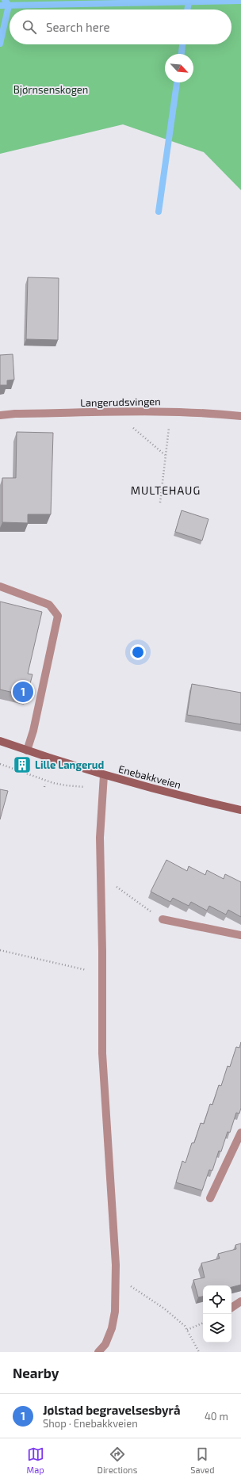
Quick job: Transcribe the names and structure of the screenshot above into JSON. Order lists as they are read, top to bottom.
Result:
{
  "streets": {
    "main road": ["Enebakkveien"],
    "street": ["Langerudsvingen"]
  },
  "districts": ["MULTEHAUG"],
  "parks": ["Bjørnsenskogen"],
  "places": {
    "building": ["Lille Langerud"]
  },
  "north": "bottom right",
  "page": {
    "search": "Search here",
    "pins": "1",
    "heading": "Nearby",
    "list": [
      {
        "mark": "1",
        "name": "Jølstad begravelsesbyrå",
        "note": "Shop · Enebakkveien",
        "value": "40 m"
      }
    ],
    "nav": ["Map", "Directions", "Saved"]
  }
}
